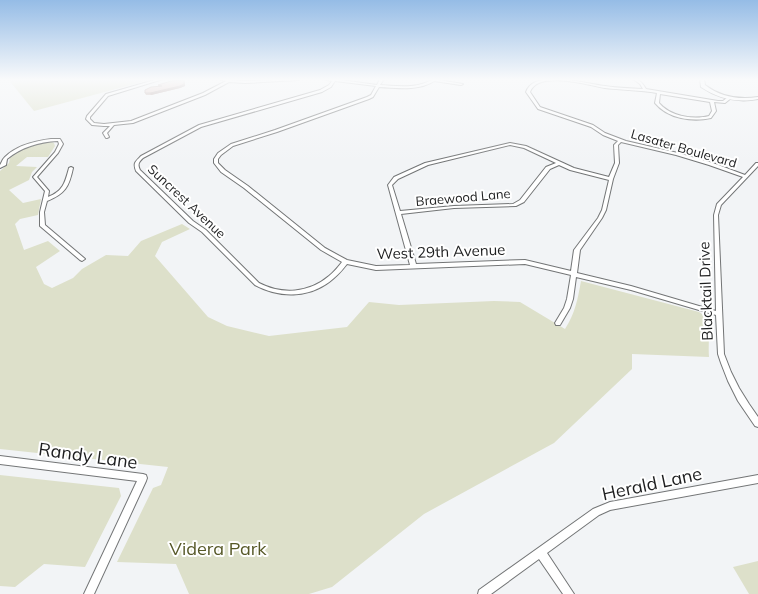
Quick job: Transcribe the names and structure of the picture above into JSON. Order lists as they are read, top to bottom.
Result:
{
  "streets": {
    "street": [
      "Lasater Boulevard",
      "Braewood Lane",
      "Suncrest Avenue",
      "West 29th Avenue",
      "Blacktail Drive",
      "Randy Lane",
      "Herald Lane"
    ]
  },
  "crossings": [
    ["Lasater Boulevard", "Blacktail Drive"],
    ["Suncrest Avenue", "West 29th Avenue"],
    ["West 29th Avenue", "Blacktail Drive"]
  ],
  "parks": ["Videra Park"]
}
